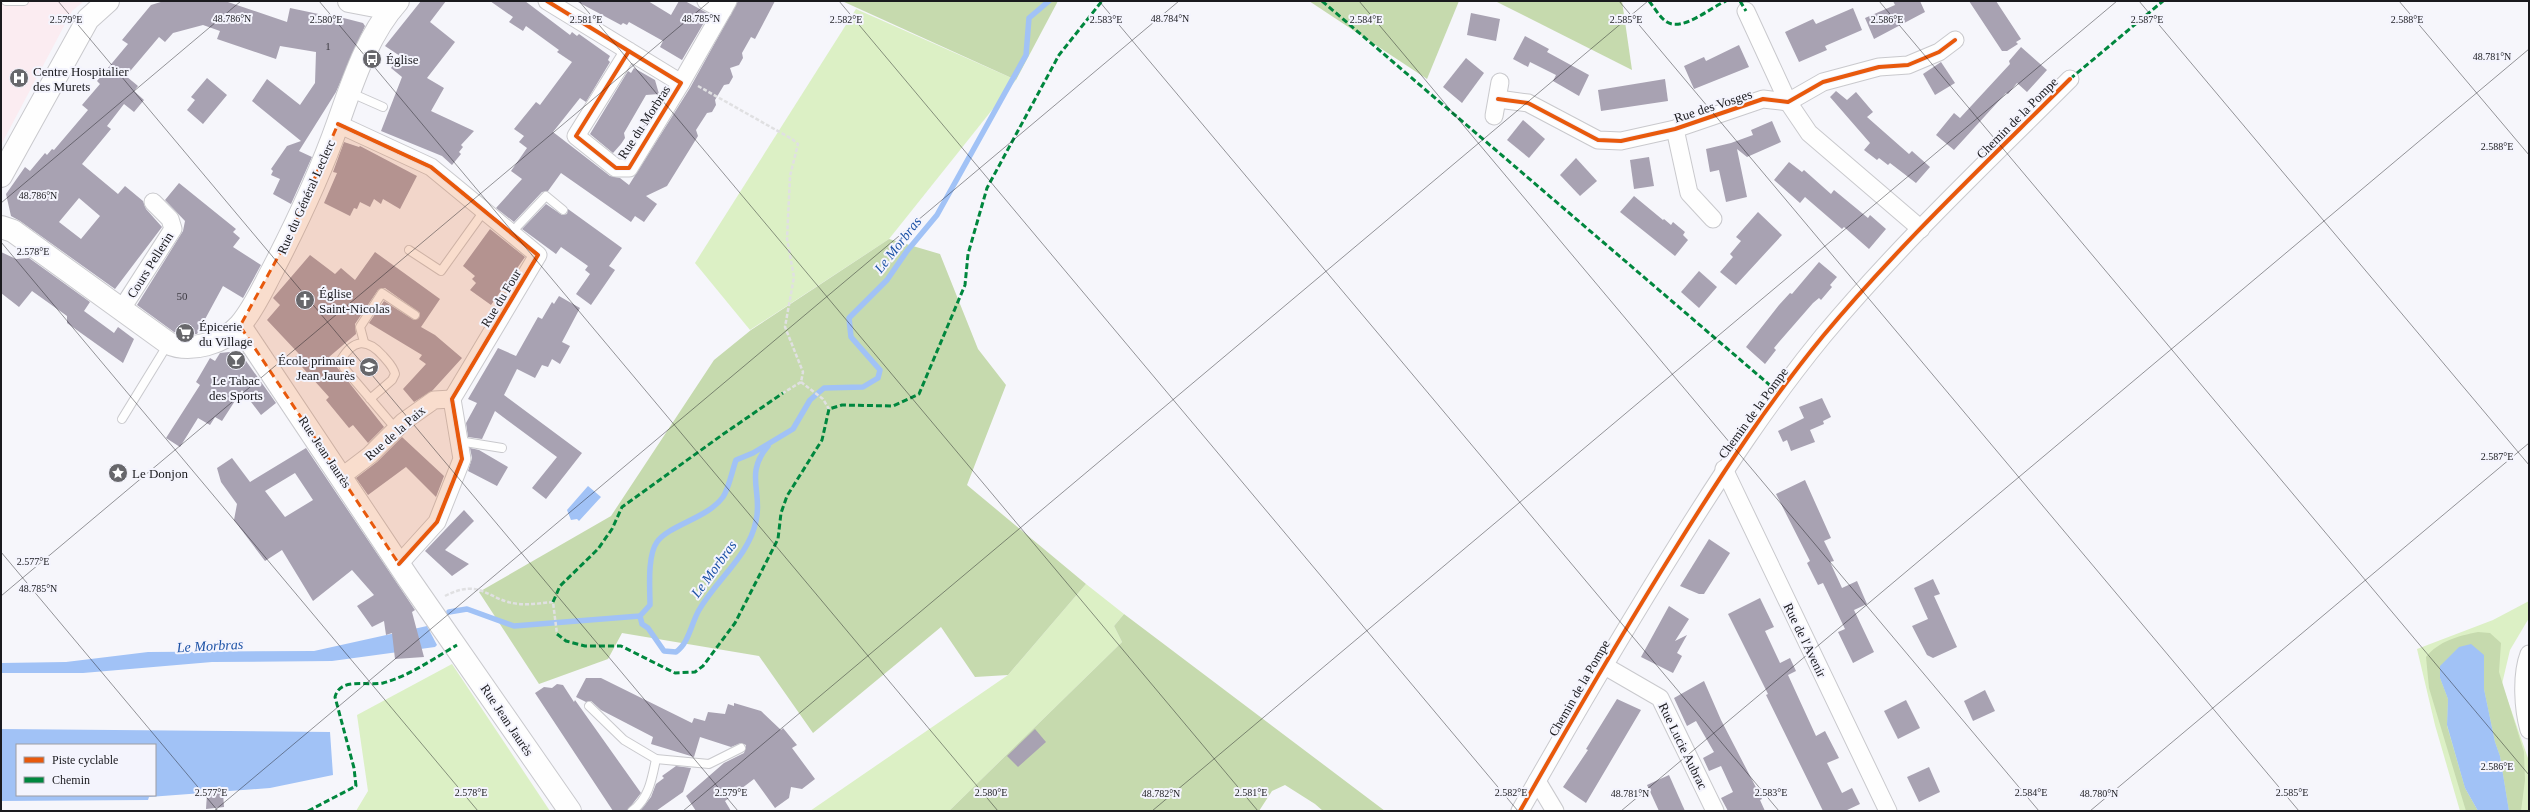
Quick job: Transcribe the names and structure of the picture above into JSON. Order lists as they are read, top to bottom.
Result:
{
  "streets": {
    "main road": ["Rue du Général Leclerc", "Rue Jean Jaurès"],
    "street": [
      "Rue des Vosges",
      "Chemin de la Pompe",
      "Rue du Morbras",
      "Cours Pellerin",
      "Rue du Four",
      "Rue de la Paix",
      "Rue de l'Avenir",
      "Rue Lucie Aubrac"
    ]
  },
  "crossings": [
    ["Chemin de la Pompe", "Rue de l'Avenir"],
    ["Chemin de la Pompe", "Rue Lucie Aubrac"],
    ["Rue du Général Leclerc", "Rue du Four"],
    ["Rue du Général Leclerc", "Rue Jean Jaurès"],
    ["Rue du Four", "Rue de la Paix"],
    ["Rue de la Paix", "Rue Jean Jaurès"]
  ],
  "water": ["Le Morbras"],
  "places": {
    "bus stop": ["Église"],
    "hospital": ["Centre Hospitalier des Murets"],
    "church": ["Église Saint-Nicolas"],
    "supermarket": ["Épicerie du Village"],
    "bar": ["Le Tabac des Sports"],
    "school or university": ["École primaire Jean Jaurès"],
    "place": ["Le Donjon"]
  },
  "house_numbers": ["1", "50"],
  "legend": ["Piste cyclable", "Chemin"],
  "coordinates": [
    "48.786°N",
    "48.785°N",
    "48.784°N",
    "2.579°E",
    "2.580°E",
    "2.581°E",
    "2.582°E",
    "2.583°E",
    "2.584°E",
    "2.588°E",
    "2.585°E",
    "2.586°E",
    "2.587°E",
    "48.781°N",
    "2.578°E",
    "2.577°E",
    "48.782°N",
    "48.780°N"
  ]
}
